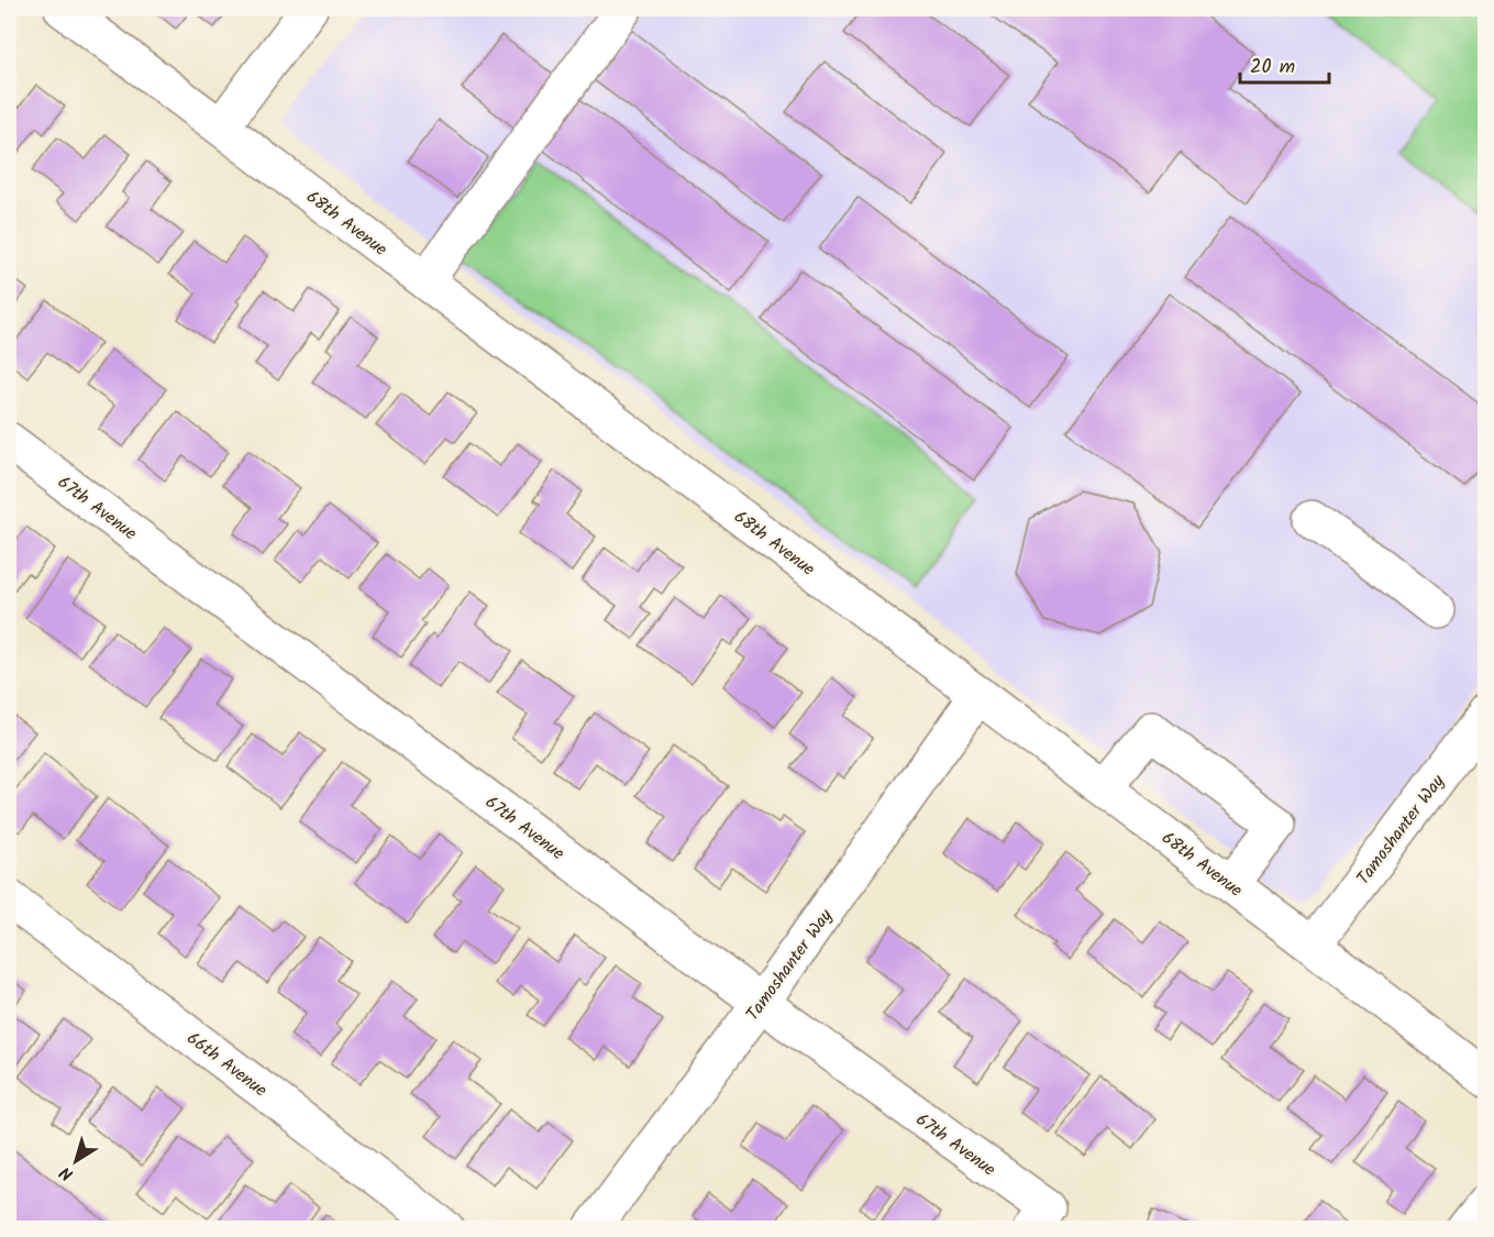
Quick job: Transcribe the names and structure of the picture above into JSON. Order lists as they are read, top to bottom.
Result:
{
  "streets": {
    "street": [
      "68th Avenue",
      "67th Avenue",
      "Tamoshanter Way",
      "66th Avenue"
    ]
  },
  "crossings": [
    ["68th Avenue", "Tamoshanter Way"],
    ["67th Avenue", "Tamoshanter Way"]
  ],
  "scale_bar": "20 m",
  "north": "bottom left"
}
